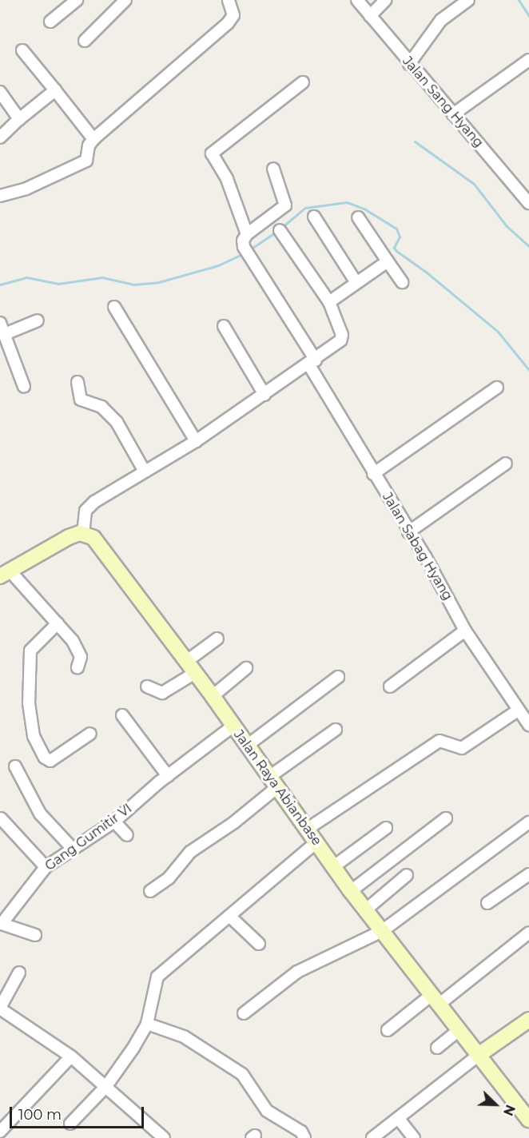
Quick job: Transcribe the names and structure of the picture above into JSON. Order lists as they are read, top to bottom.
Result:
{
  "streets": {
    "main road": ["Jalan Raya Abianbase"],
    "street": ["Jalan Sang Hyang", "Jalan Sabag Hyang", "Gang Gumitir VI"]
  },
  "crossings": [
    ["Jalan Raya Abianbase", "Gang Gumitir VI"]
  ],
  "scale_bar": "100 m",
  "north": "bottom right"
}
